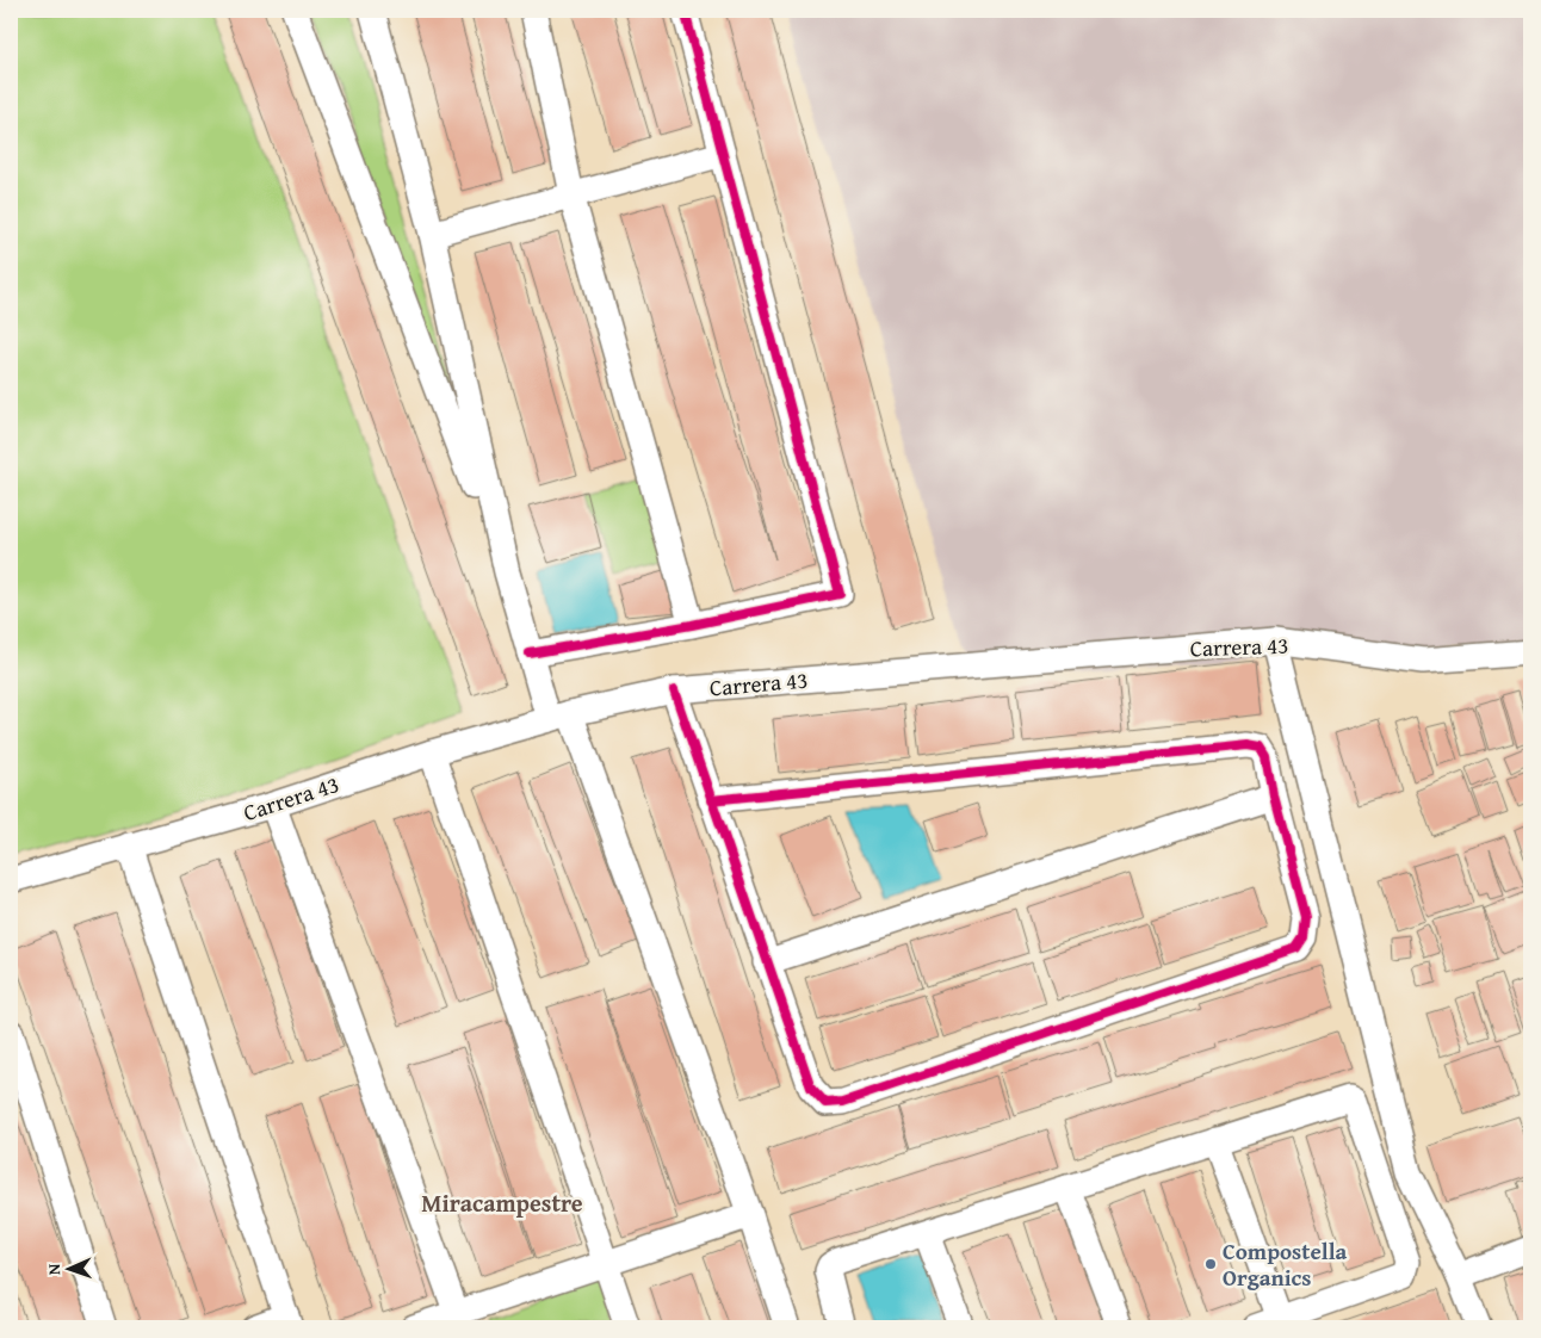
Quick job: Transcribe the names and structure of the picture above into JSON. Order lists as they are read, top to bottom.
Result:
{
  "streets": {
    "street": ["Carrera 43"]
  },
  "districts": ["Miracampestre"],
  "places": ["Compostella Organics"],
  "north": "left"
}
